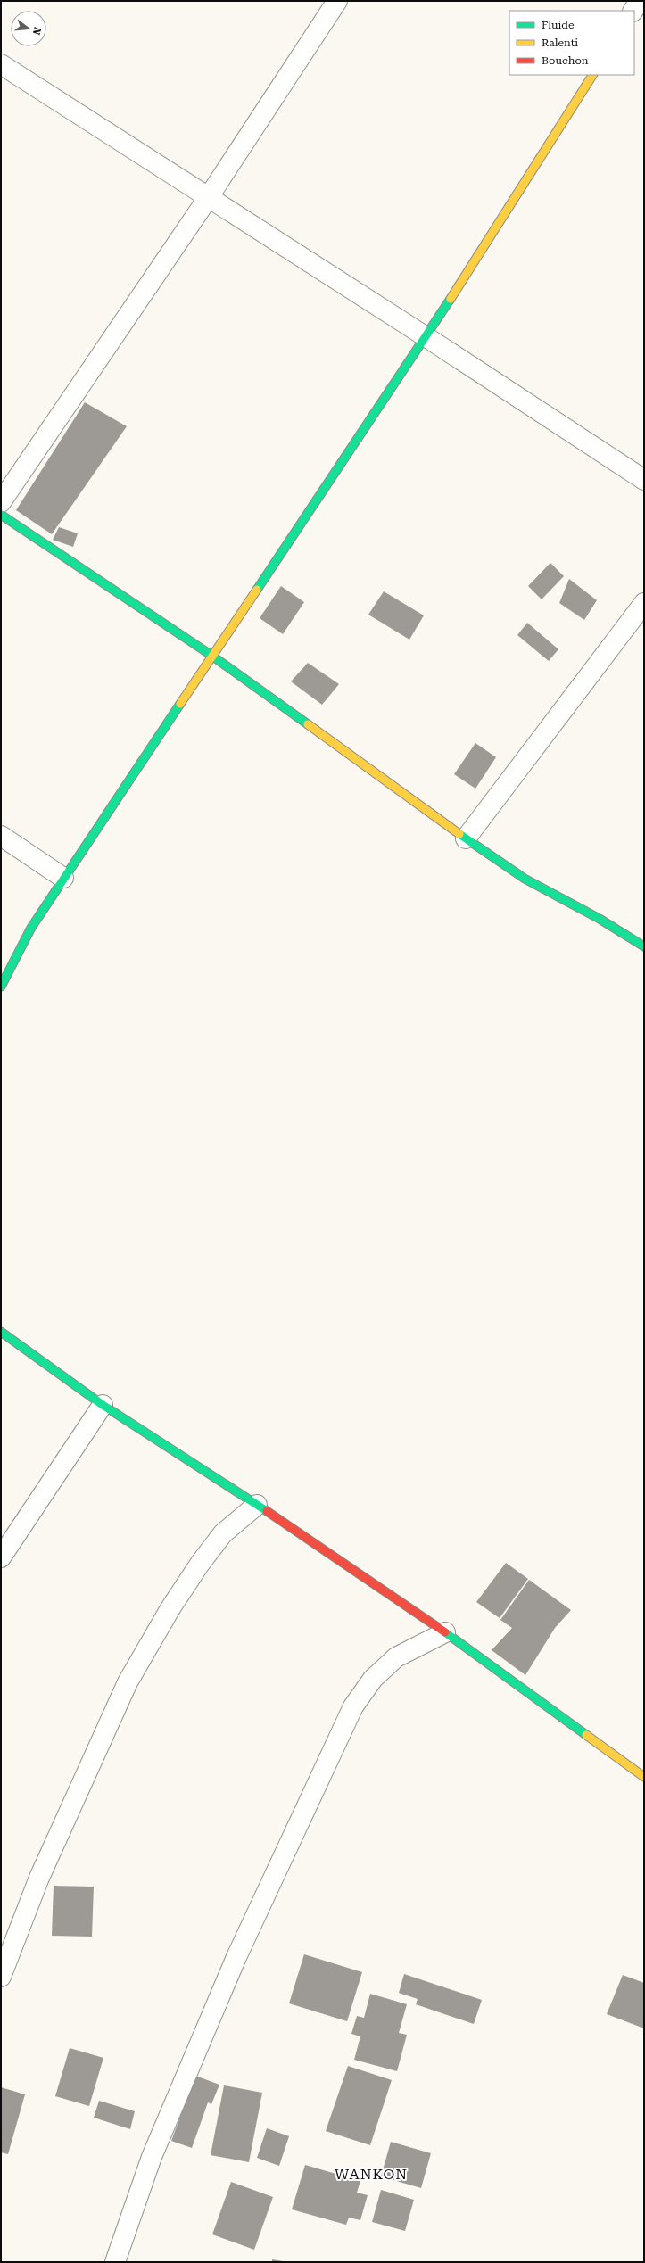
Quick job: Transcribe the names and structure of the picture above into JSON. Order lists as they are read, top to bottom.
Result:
{
  "districts": ["WANKON"],
  "legend": ["Fluide", "Ralenti", "Bouchon"],
  "north": "right"
}
